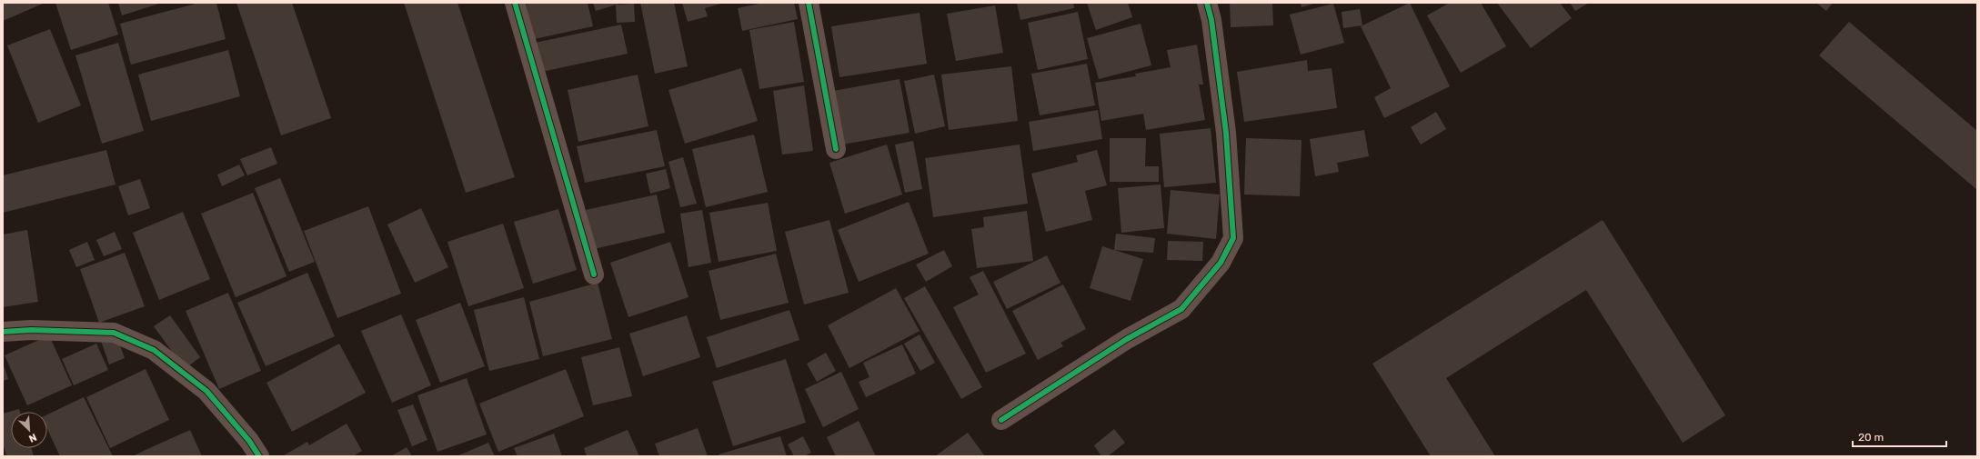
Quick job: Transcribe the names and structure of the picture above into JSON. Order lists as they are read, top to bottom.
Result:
{
  "scale_bar": "20 m",
  "north": "bottom right"
}
